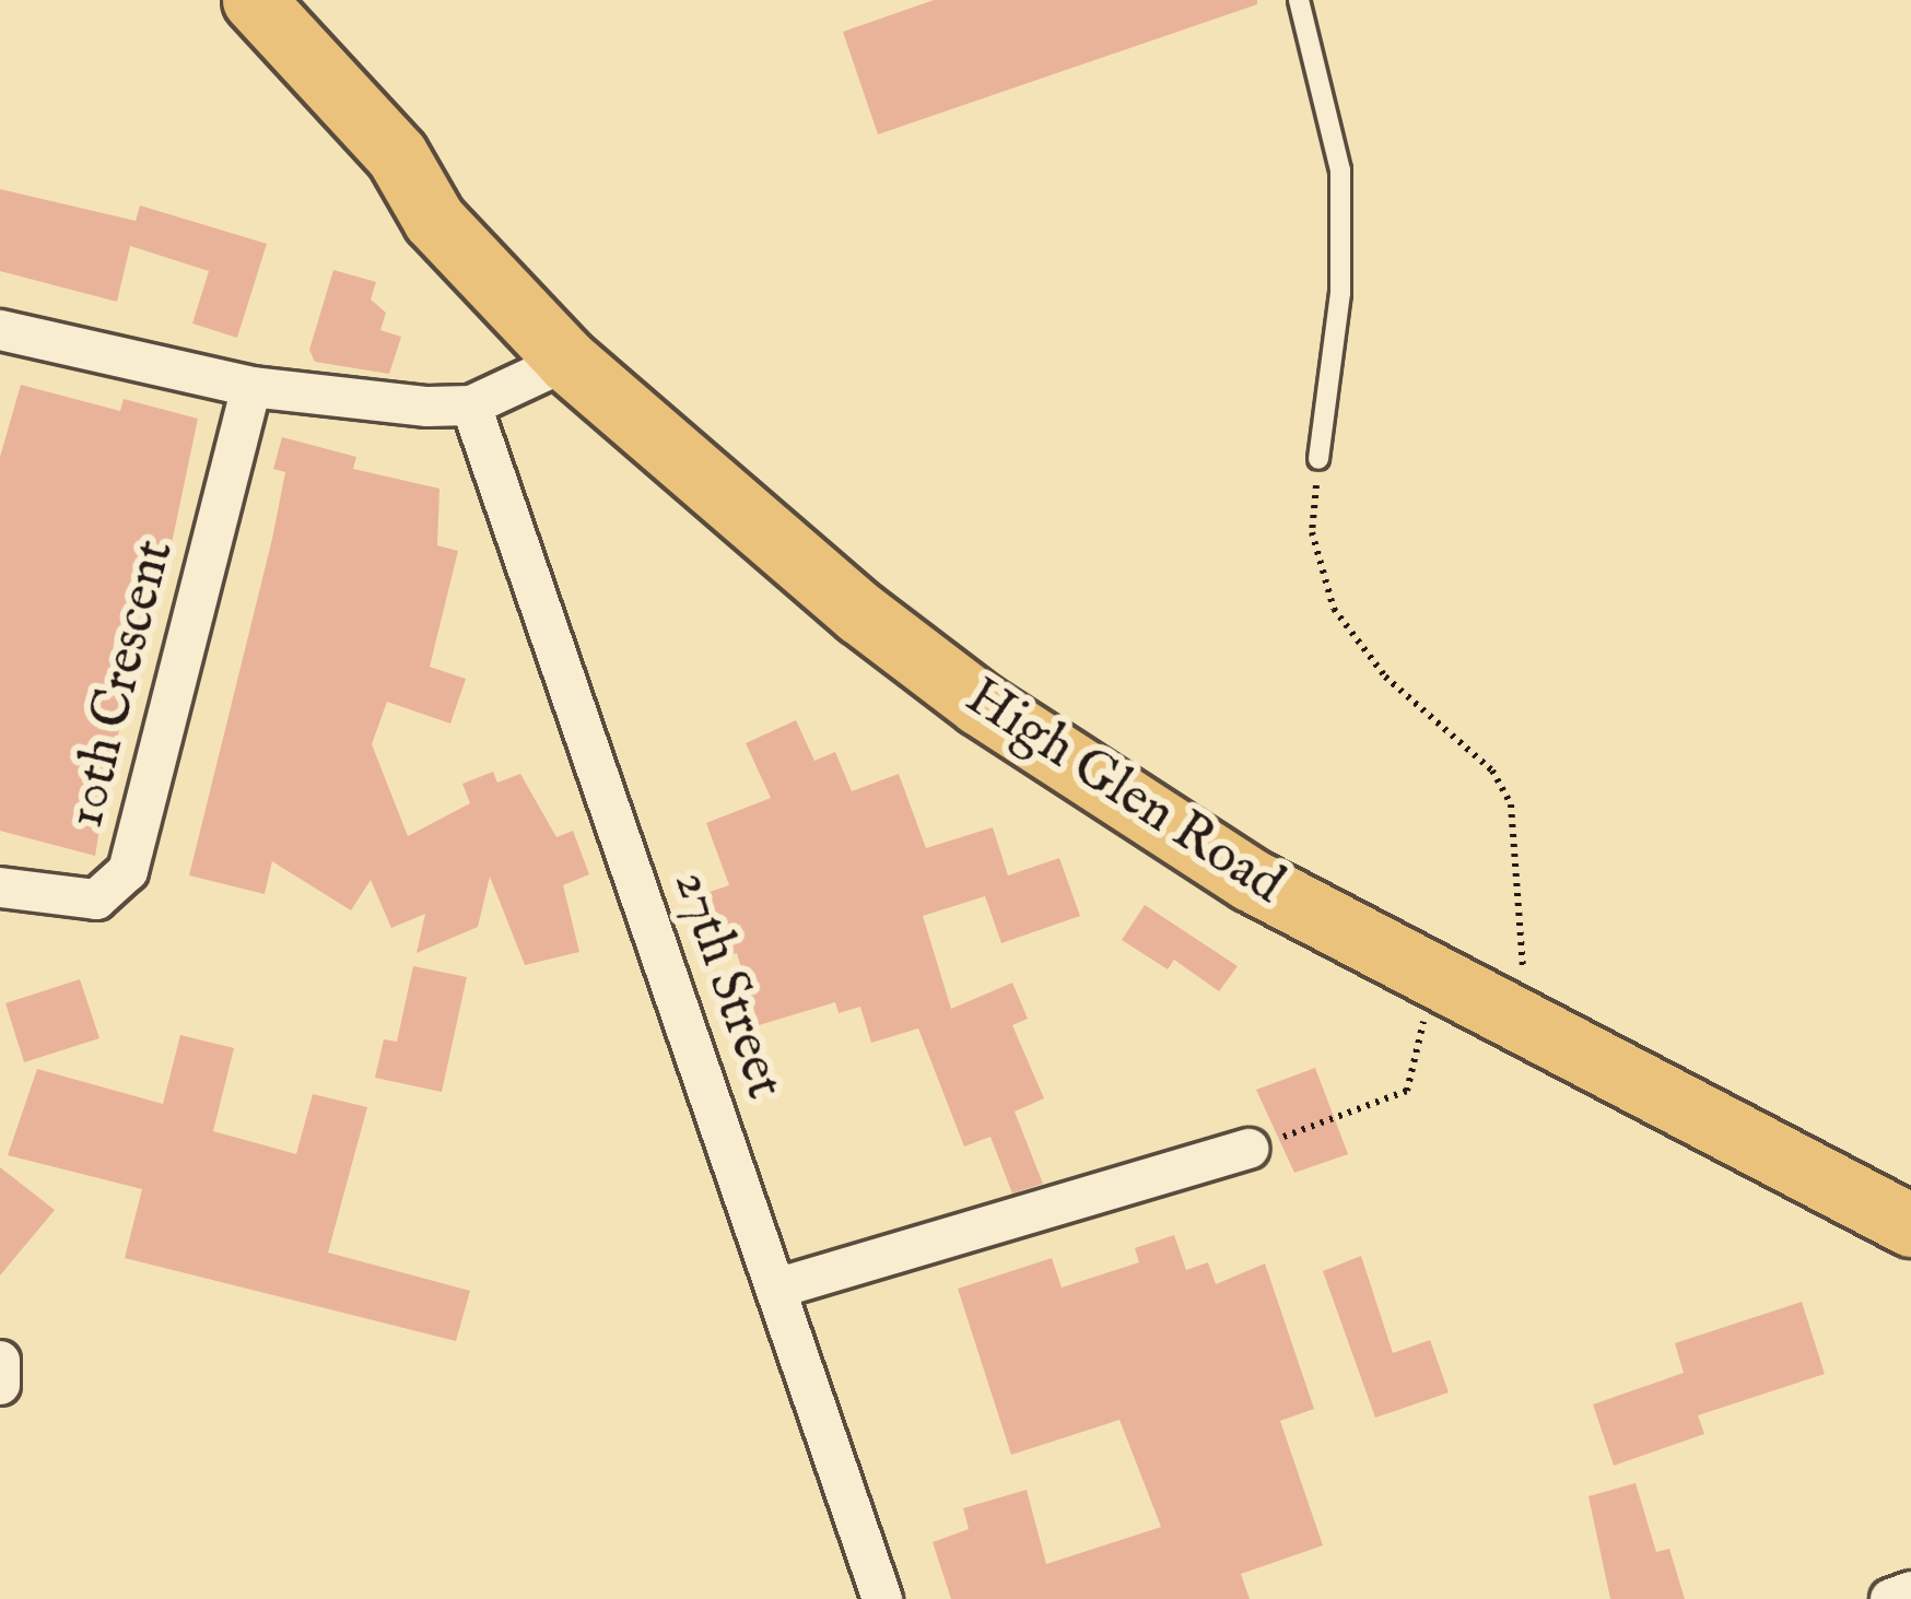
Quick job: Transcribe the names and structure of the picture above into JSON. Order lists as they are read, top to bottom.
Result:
{
  "streets": {
    "main road": ["High Glen Road"],
    "street": ["10th Crescent", "27th Street"]
  }
}
